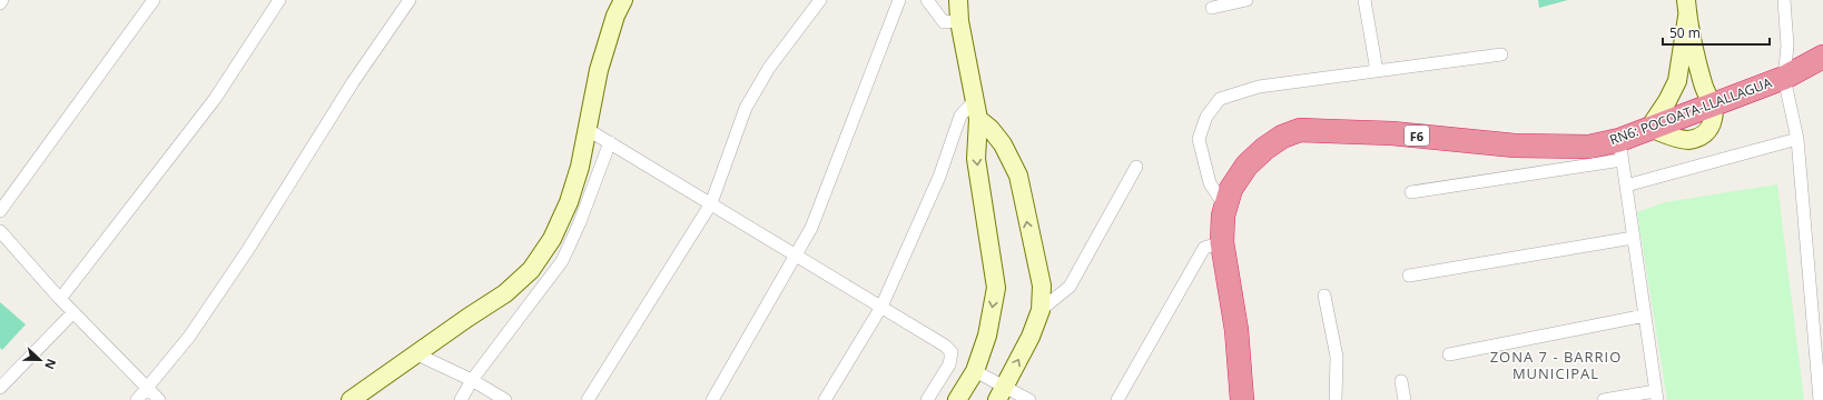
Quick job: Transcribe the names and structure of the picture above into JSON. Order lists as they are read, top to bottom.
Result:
{
  "streets": {
    "highway": ["RN6: POCOATA-LLALLAGUA", "F6"]
  },
  "districts": ["ZONA 7 - BARRIO MUNICIPAL"],
  "scale_bar": "50 m",
  "north": "right"
}
